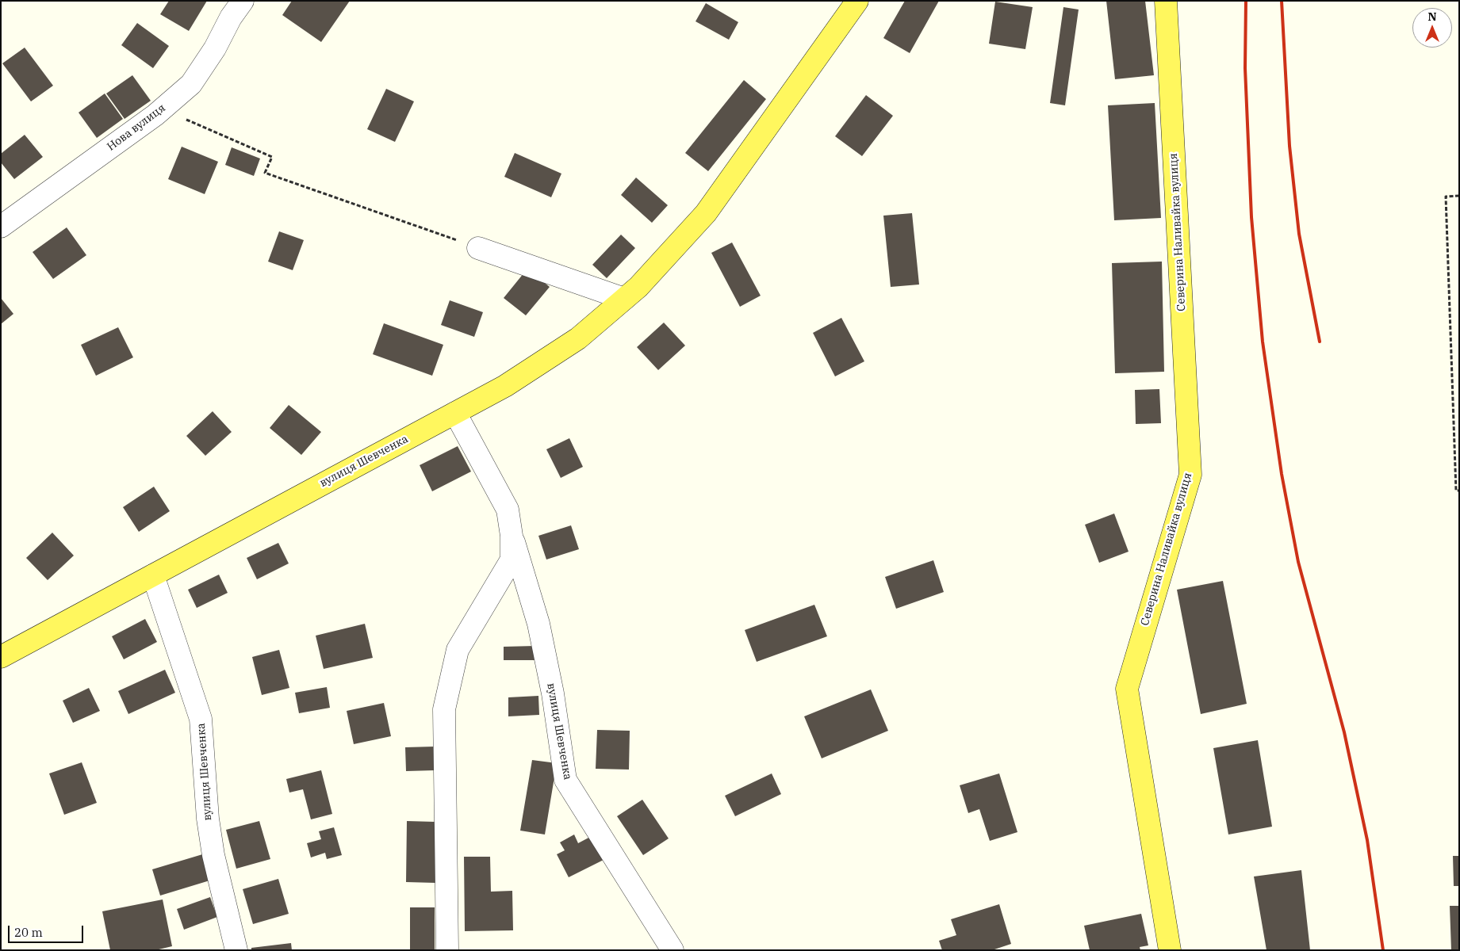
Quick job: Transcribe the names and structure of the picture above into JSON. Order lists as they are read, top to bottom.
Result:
{
  "streets": {
    "main road": ["Северина Наливайка вулиця", "вулиця Шевченка"],
    "street": ["Нова вулиця"]
  },
  "scale_bar": "20 m",
  "north": "top"
}
